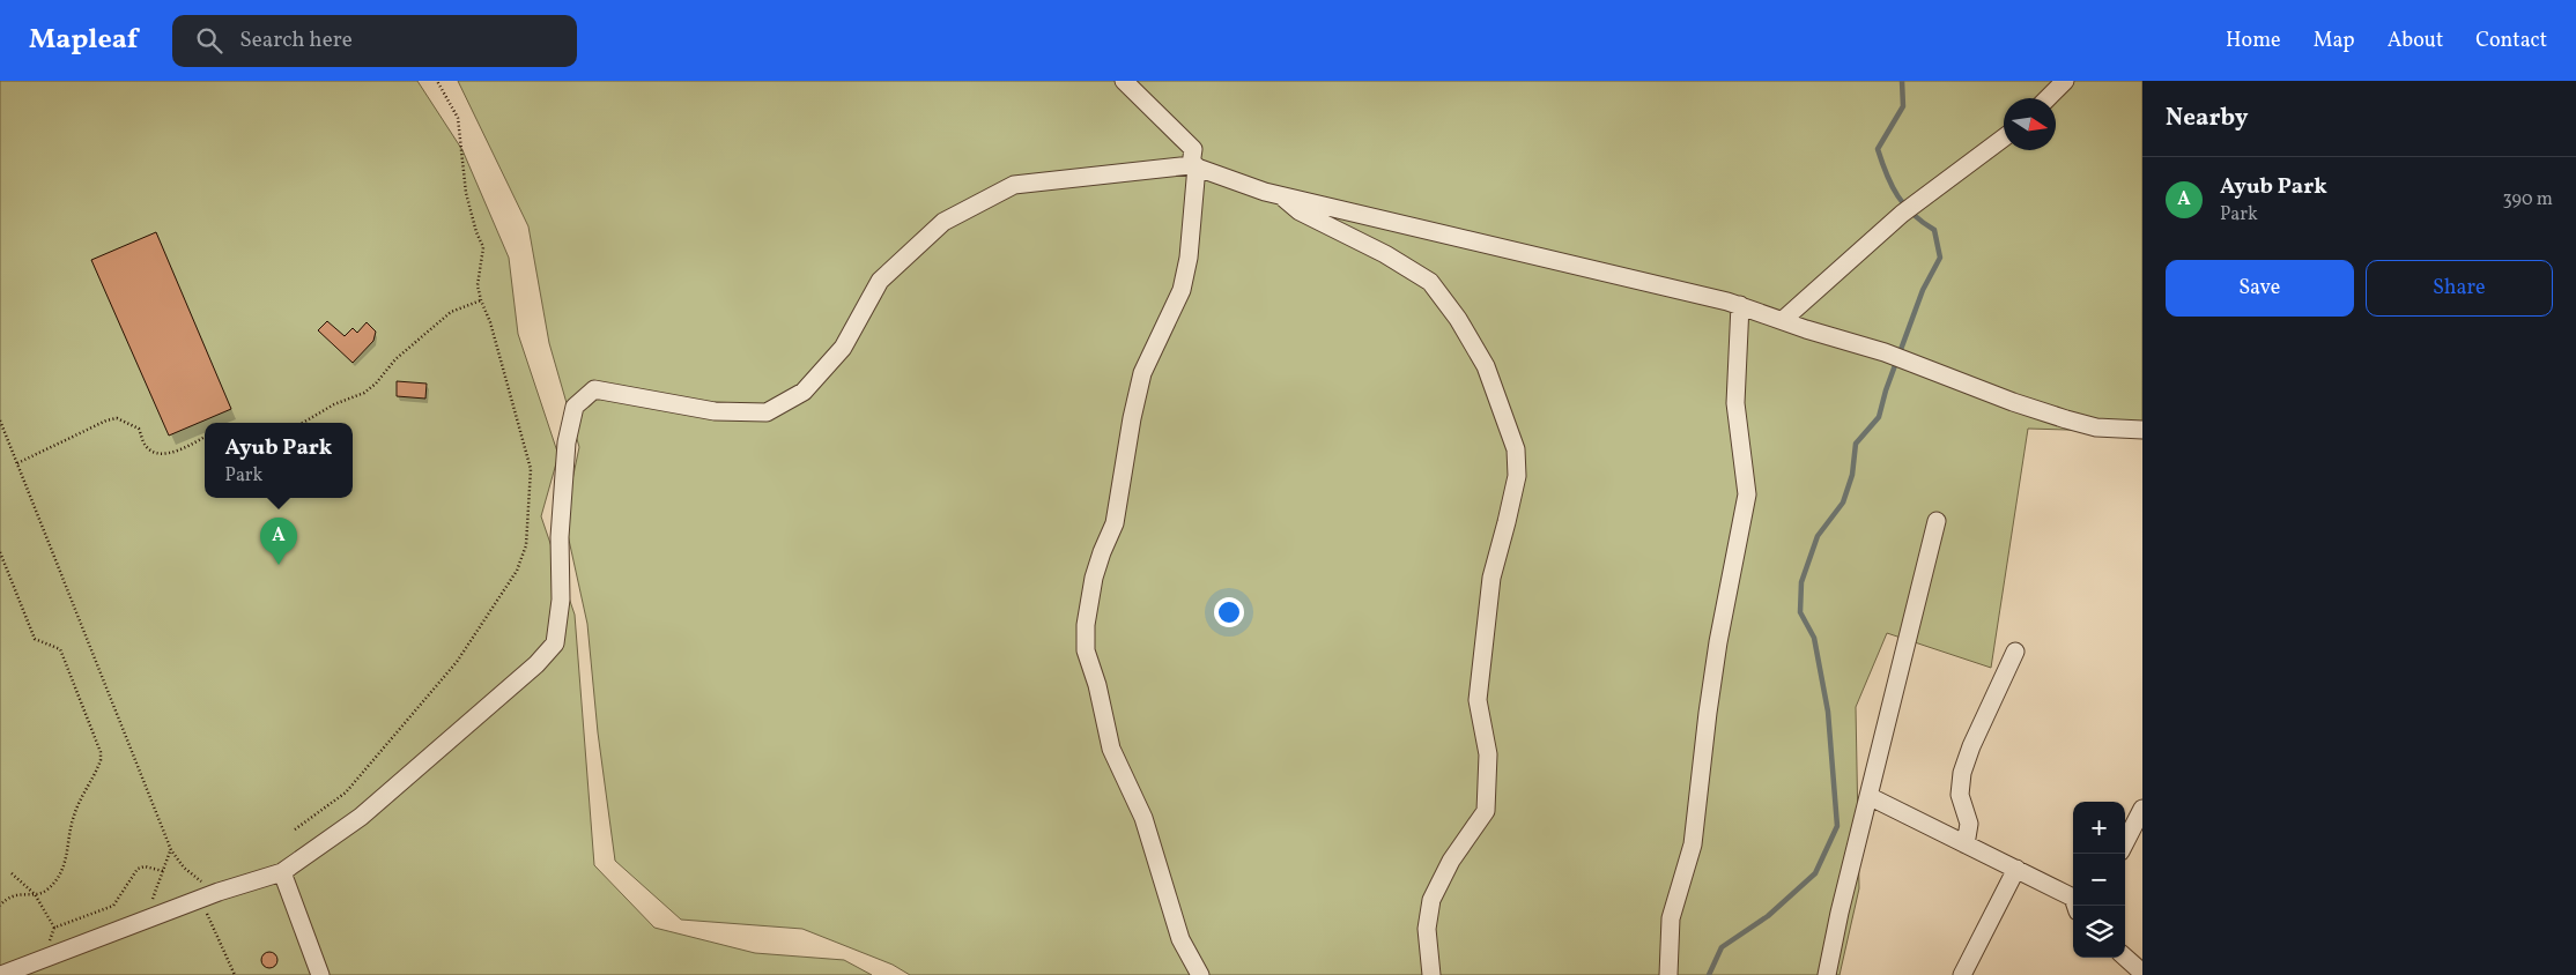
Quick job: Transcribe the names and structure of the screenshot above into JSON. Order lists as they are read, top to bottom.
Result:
{
  "north": "right",
  "page": {
    "header": "Mapleaf",
    "search": "Search here",
    "nav": [
      "Home",
      "Map",
      "About",
      "Contact"
    ],
    "heading": "Nearby",
    "list": [
      {
        "mark": "A",
        "name": "Ayub Park",
        "note": "Park",
        "value": "390 m"
      }
    ],
    "buttons": ["Save", "Share"],
    "popup": ["Ayub Park", "Park"],
    "pins": "A",
    "map_buttons": ["+", "−"]
  }
}
